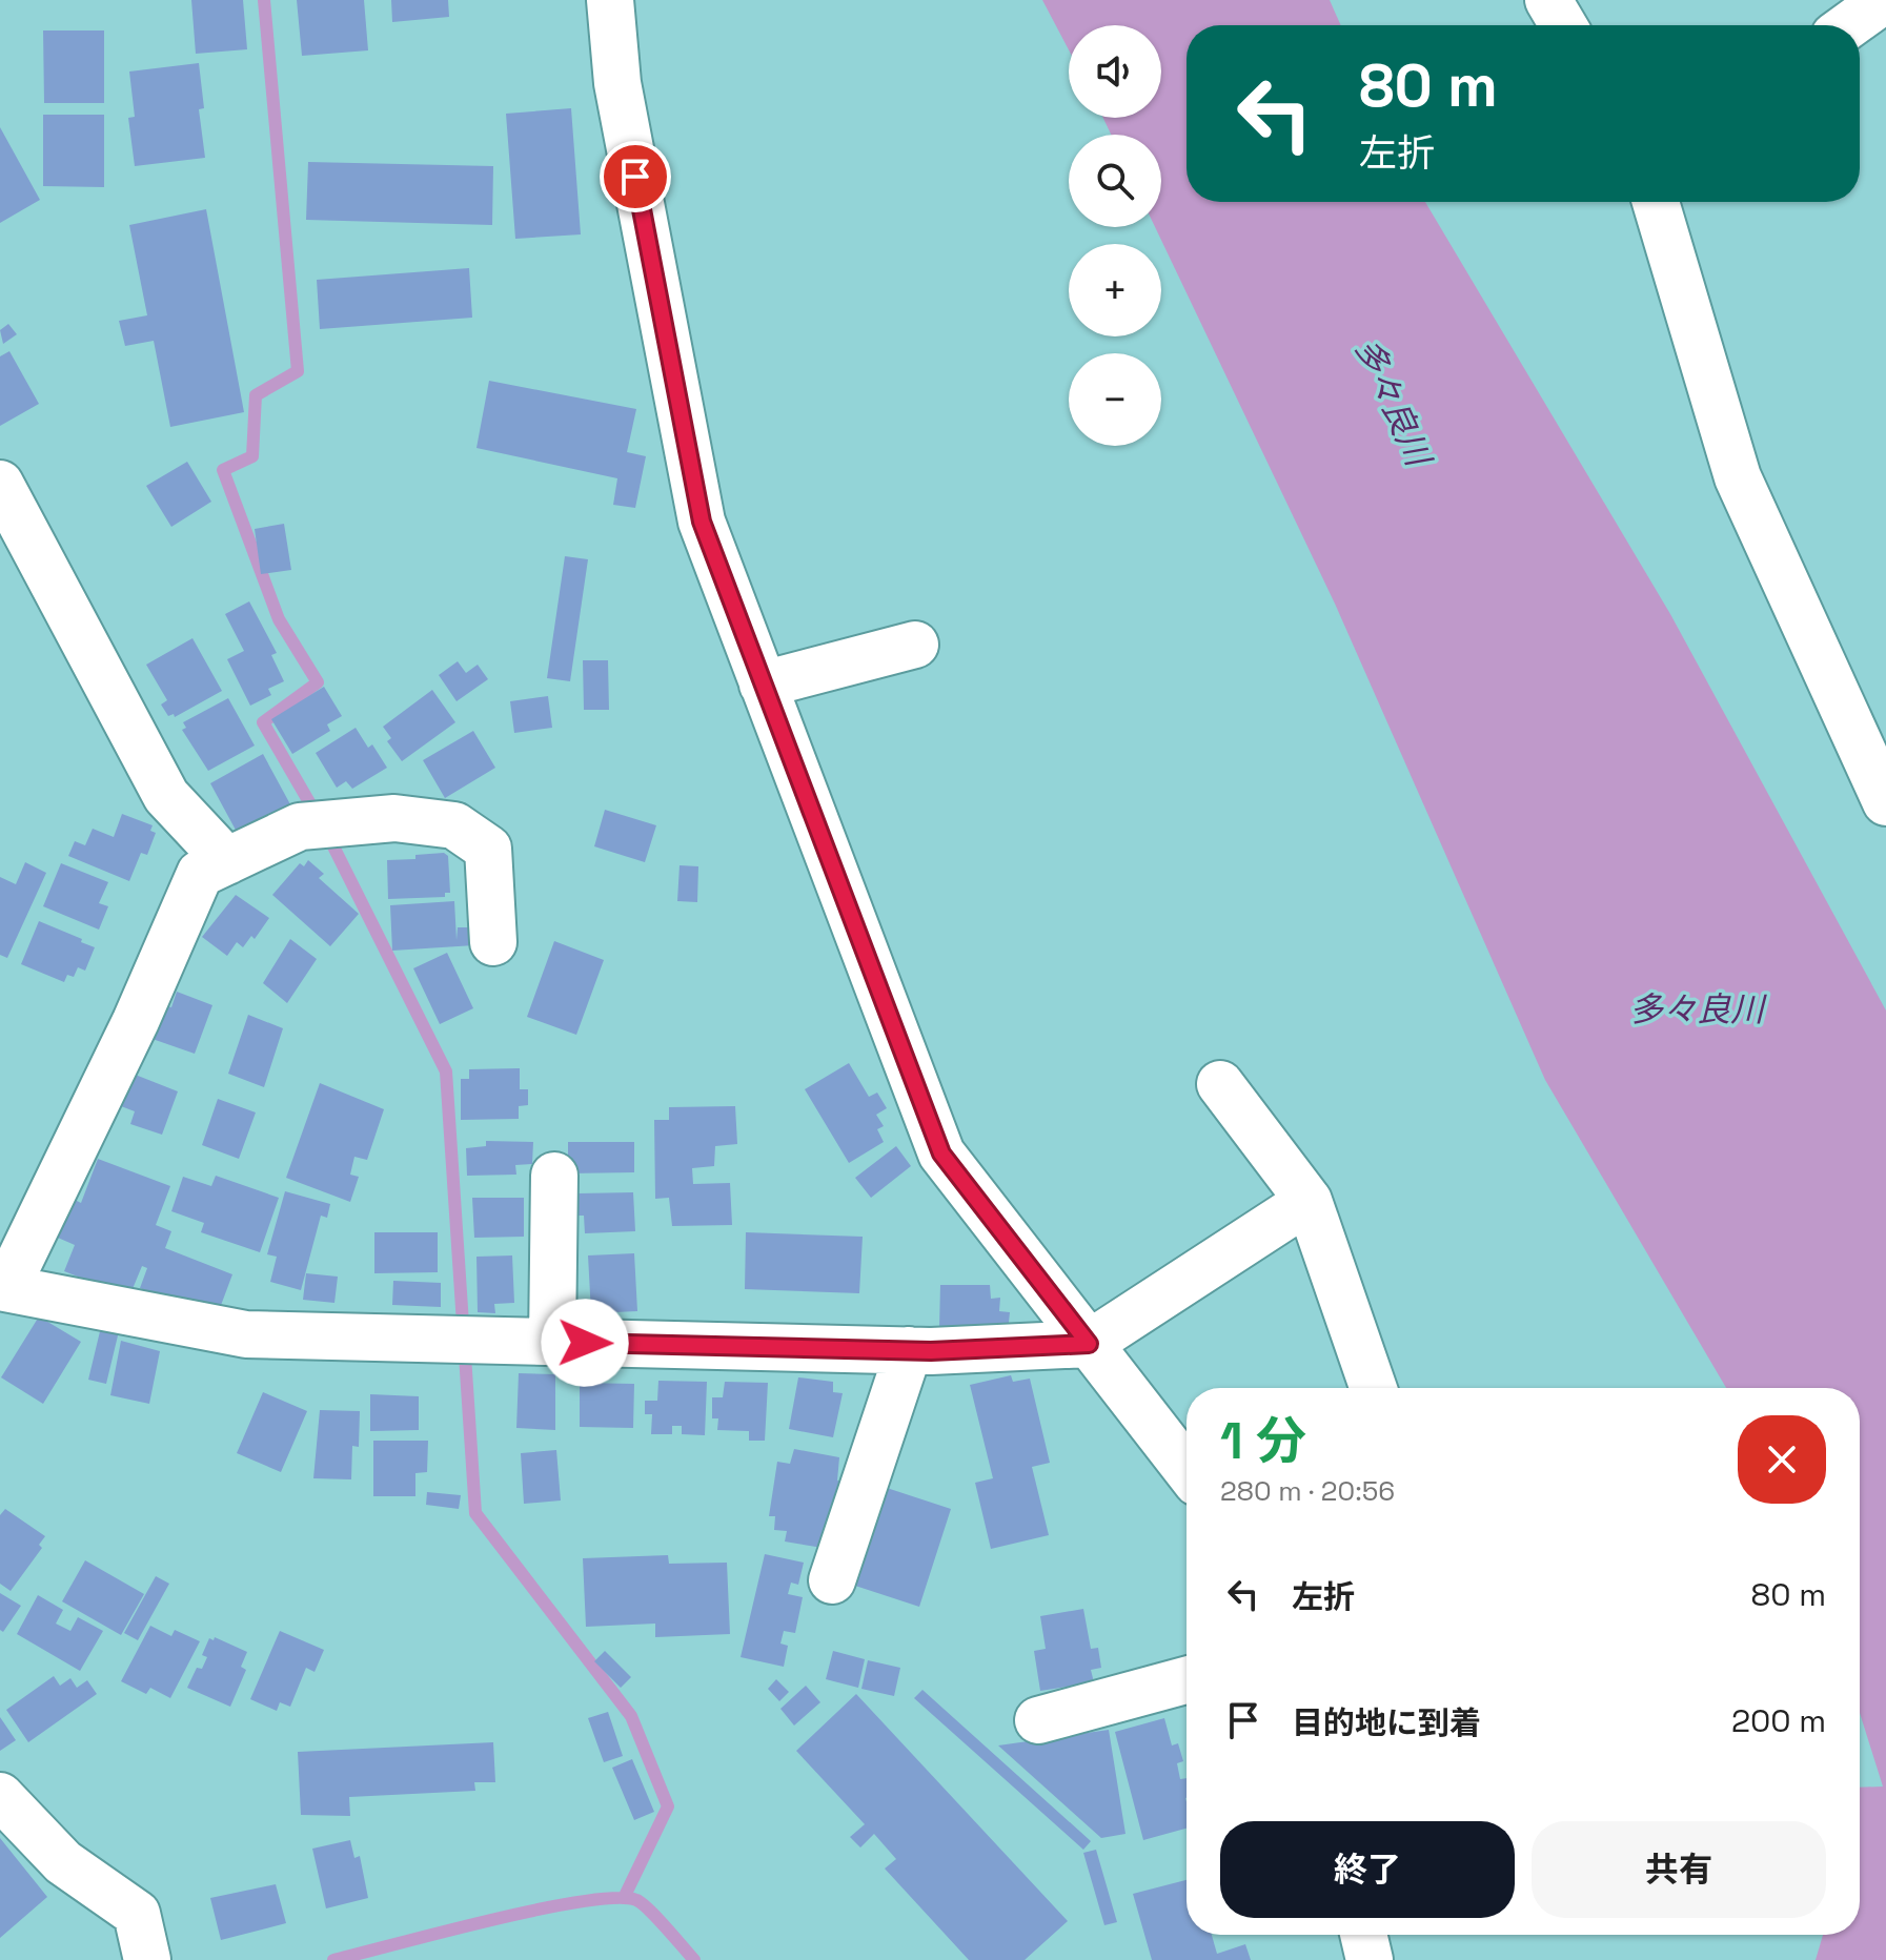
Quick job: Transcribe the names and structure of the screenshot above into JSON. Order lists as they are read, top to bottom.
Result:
{
  "water": ["多々良川"],
  "page": {
    "map_buttons": ["+", "−"],
    "turn": ["80 m", "左折"],
    "heading": ["1 分", "280 m · 20:56"],
    "list": [
      {
        "name": "左折",
        "value": "80 m"
      },
      {
        "name": "目的地に到着",
        "value": "200 m"
      }
    ],
    "buttons": ["終了", "共有"]
  }
}
